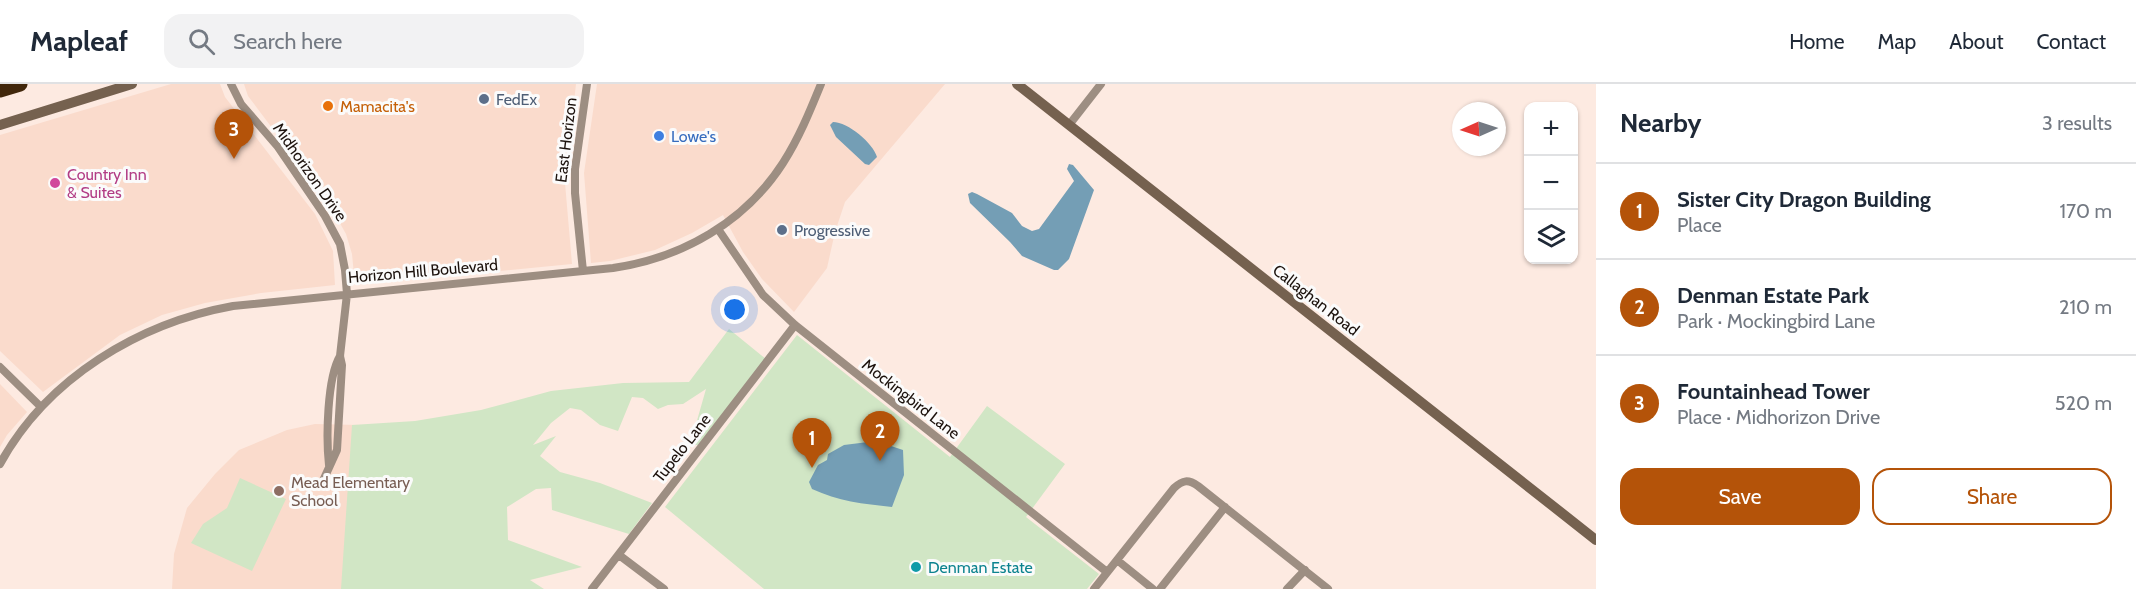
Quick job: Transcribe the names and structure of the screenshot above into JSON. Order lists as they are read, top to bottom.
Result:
{
  "streets": {
    "main road": ["Callaghan Road"],
    "street": [
      "East Horizon",
      "Midhorizon Drive",
      "Horizon Hill Boulevard",
      "Mockingbird Lane",
      "Tupelo Lane"
    ]
  },
  "crossings": [
    ["East Horizon", "Horizon Hill Boulevard"],
    ["Midhorizon Drive", "Horizon Hill Boulevard"],
    ["Horizon Hill Boulevard", "Mockingbird Lane"],
    ["Mockingbird Lane", "Tupelo Lane"]
  ],
  "places": [
    "FedEx",
    "Mamacita's",
    "Lowe's",
    "Country Inn & Suites",
    "Progressive",
    "Mead Elementary School",
    "Denman Estate"
  ],
  "north": "left",
  "page": {
    "header": "Mapleaf",
    "search": "Search here",
    "nav": [
      "Home",
      "Map",
      "About",
      "Contact"
    ],
    "heading": ["Nearby", "3 results"],
    "map_buttons": ["+", "−"],
    "pins": ["3", "2", "1"],
    "list": [
      {
        "mark": "1",
        "name": "Sister City Dragon Building",
        "note": "Place",
        "value": "170 m"
      },
      {
        "mark": "2",
        "name": "Denman Estate Park",
        "note": "Park · Mockingbird Lane",
        "value": "210 m"
      },
      {
        "mark": "3",
        "name": "Fountainhead Tower",
        "note": "Place · Midhorizon Drive",
        "value": "520 m"
      }
    ],
    "buttons": ["Save", "Share"]
  }
}
